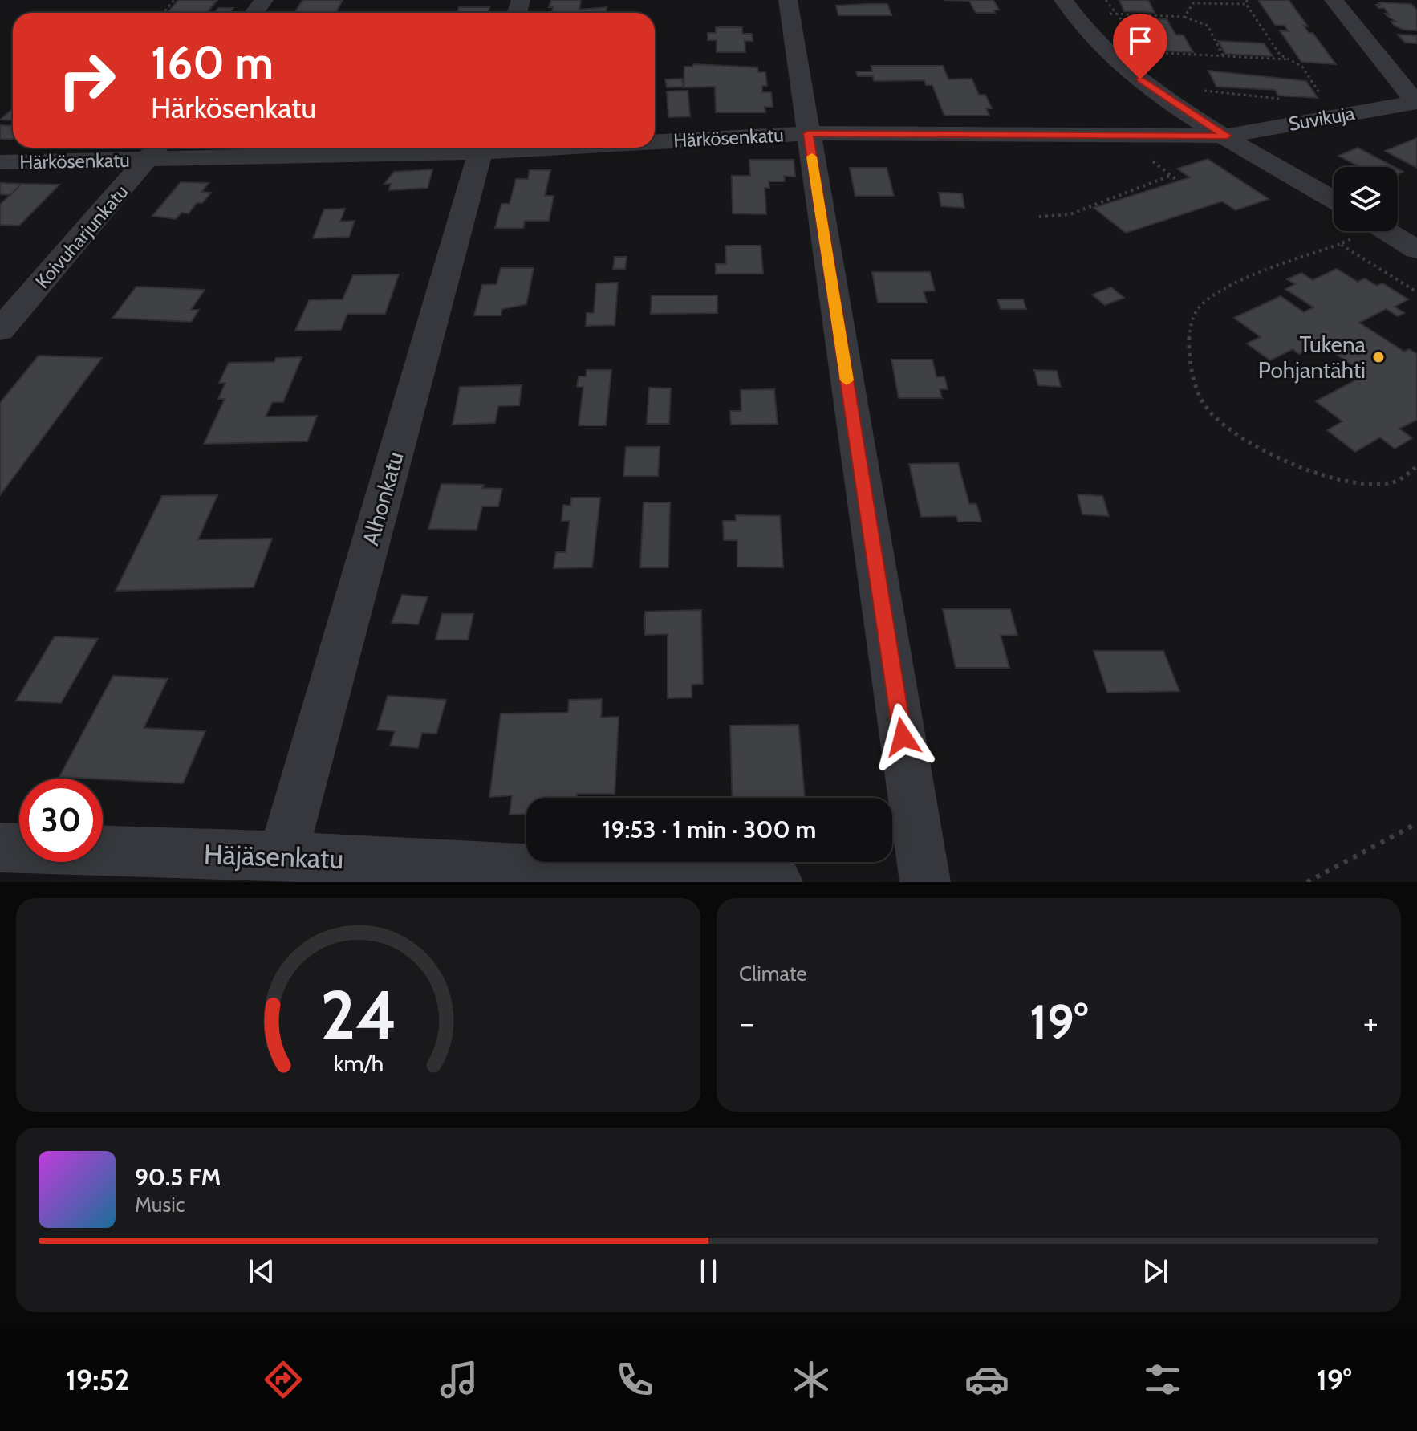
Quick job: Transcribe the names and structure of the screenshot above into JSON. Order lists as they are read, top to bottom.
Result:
{
  "streets": {
    "street": [
      "Suvikuja",
      "Härkösenkatu",
      "Koivuharjunkatu",
      "Alhonkatu",
      "Häjäsenkatu"
    ]
  },
  "crossings": [
    ["Suvikuja", "Härkösenkatu"],
    ["Härkösenkatu", "Koivuharjunkatu"],
    ["Alhonkatu", "Häjäsenkatu"]
  ],
  "places": ["Tukena Pohjantähti"],
  "page": {
    "turn": ["160 m", "Härkösenkatu"],
    "limit": "30",
    "trip": "19:53 · 1 min · 300 m",
    "tile": "Climate",
    "heat": ["−", "19°", "+"],
    "song": ["90.5 FM", "Music"],
    "tabs": ["19:52", "19°"],
    "gauge": ["24", "km/h"]
  }
}
